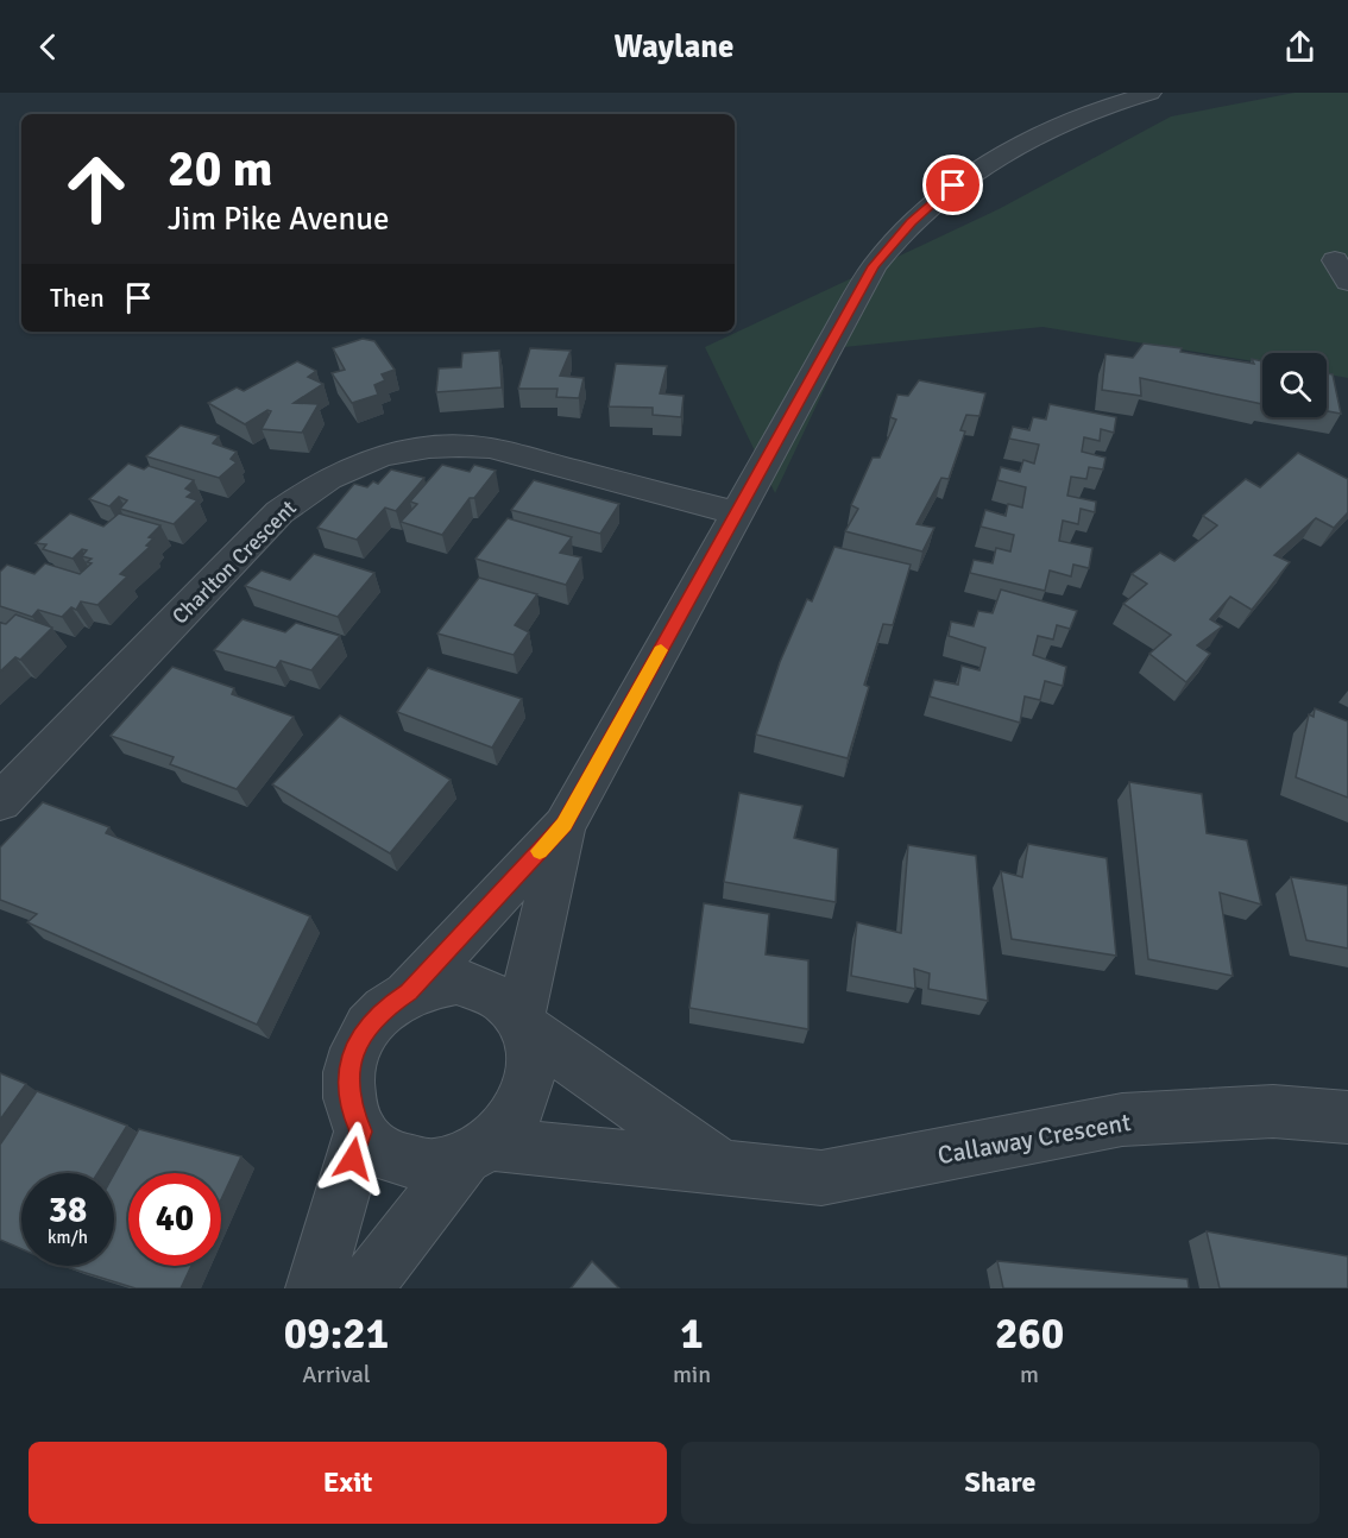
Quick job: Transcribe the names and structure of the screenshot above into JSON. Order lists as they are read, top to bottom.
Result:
{
  "streets": {
    "street": ["Charlton Crescent", "Callaway Crescent"]
  },
  "page": {
    "header": "Waylane",
    "turn": ["20 m", "Jim Pike Avenue"],
    "then": "Then",
    "speed": "38 km/h",
    "limit": "40",
    "eta": [
      "09:21",
      "Arrival",
      "1",
      "min",
      "260",
      "m"
    ],
    "buttons": ["Exit", "Share"]
  }
}
